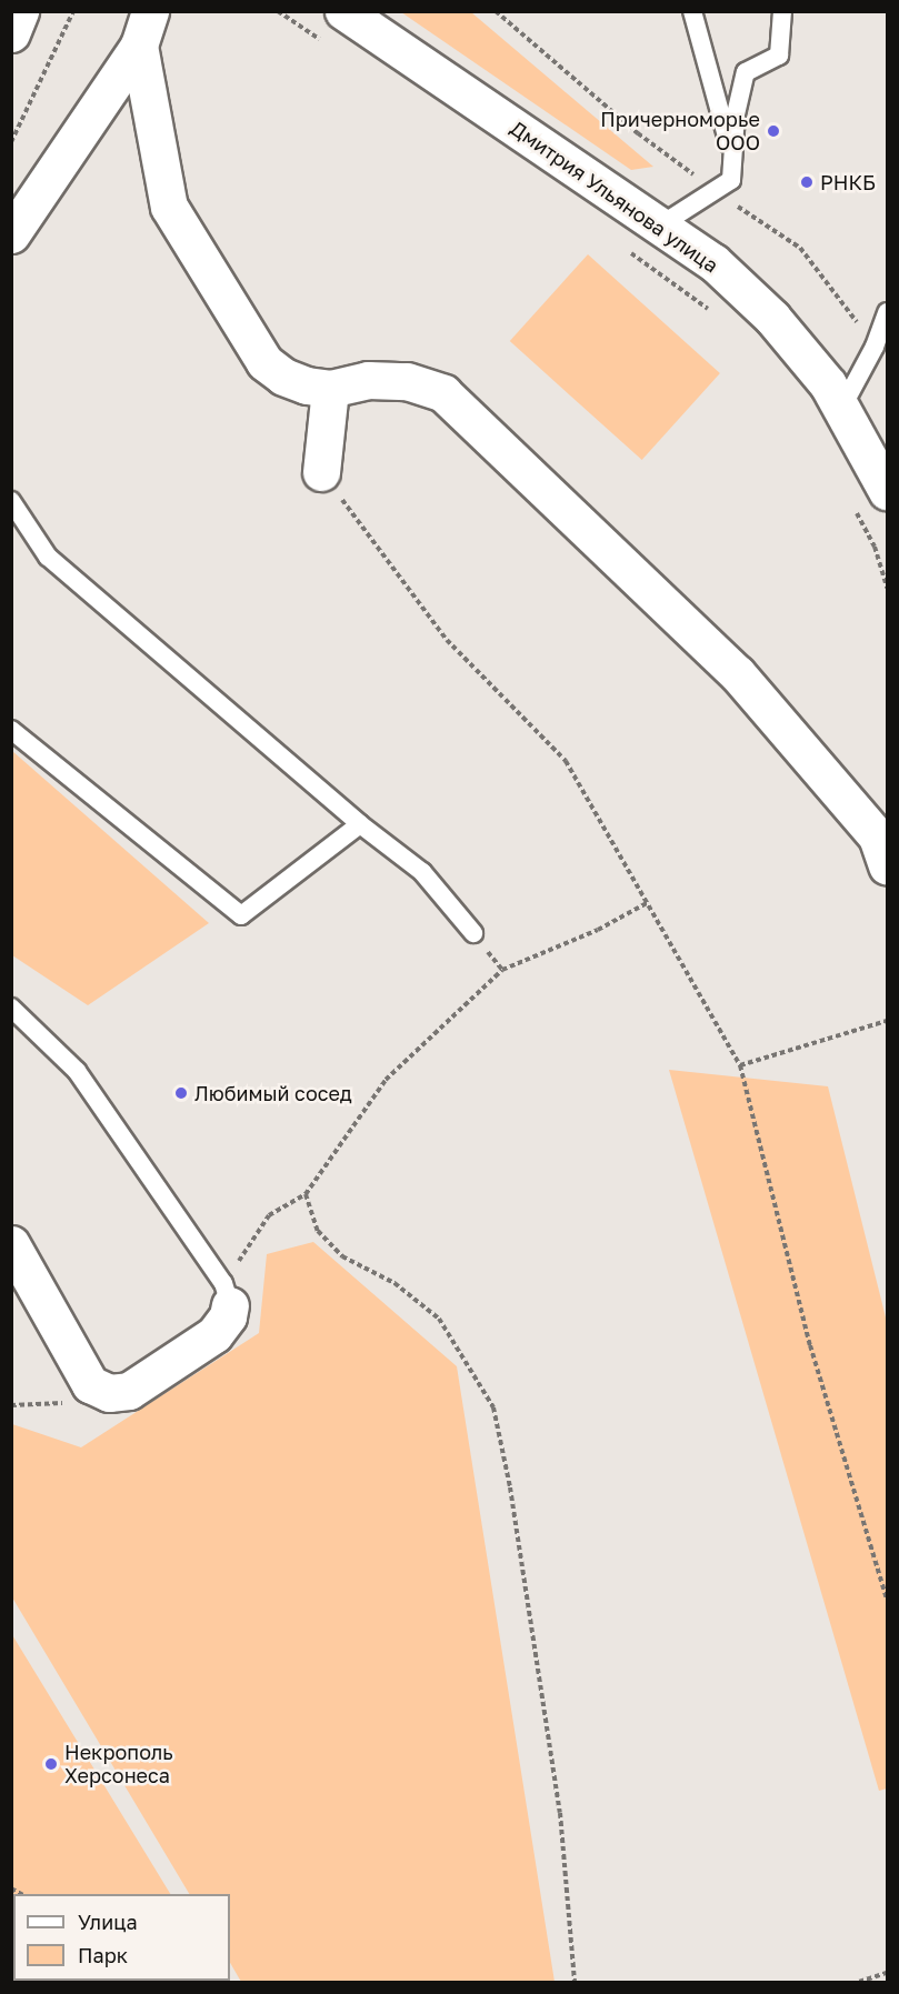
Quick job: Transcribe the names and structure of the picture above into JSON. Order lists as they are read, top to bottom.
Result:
{
  "streets": {
    "street": ["Дмитрия Ульянова улица"]
  },
  "places": [
    "Причерноморье ООО",
    "РНКБ",
    "Любимый сосед",
    "Некрополь Херсонеса"
  ],
  "legend": ["Улица", "Парк"]
}
